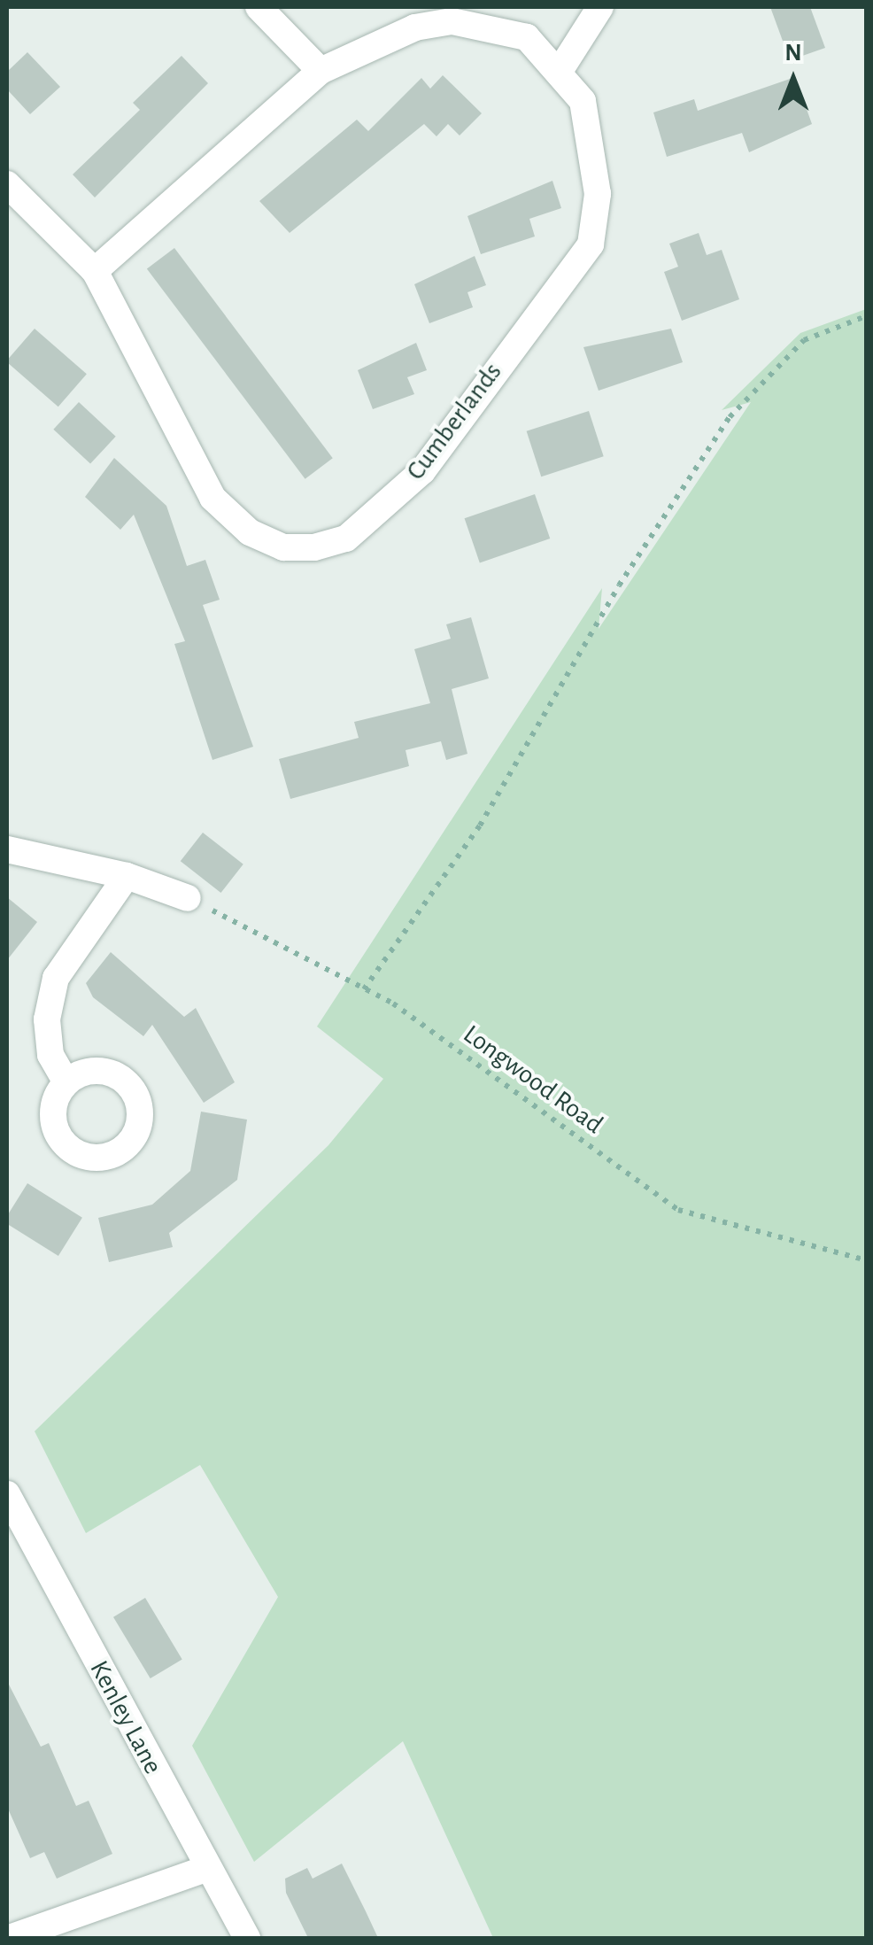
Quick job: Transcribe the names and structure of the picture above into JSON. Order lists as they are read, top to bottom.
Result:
{
  "streets": {
    "street": ["Cumberlands", "Kenley Lane"],
    "path": ["Longwood Road"]
  },
  "north": "top"
}
